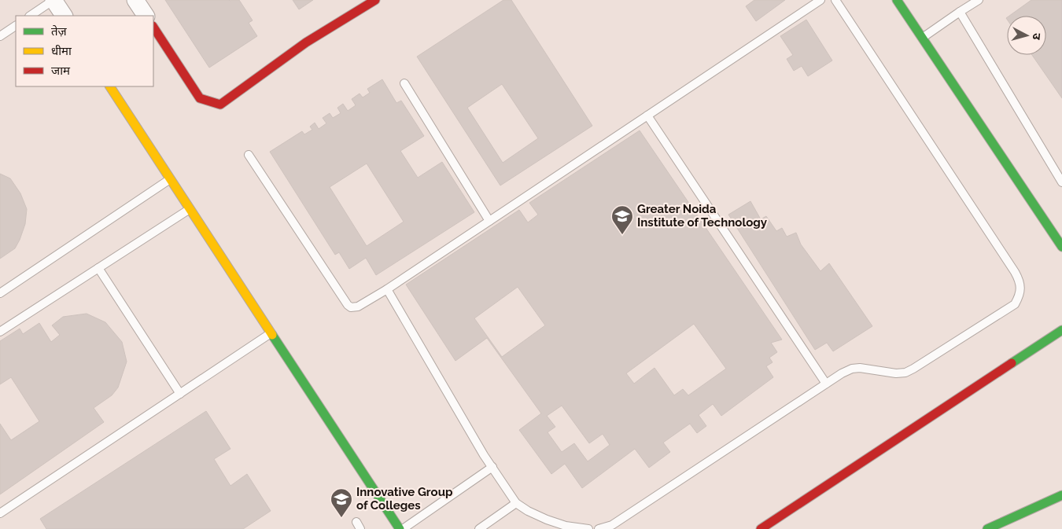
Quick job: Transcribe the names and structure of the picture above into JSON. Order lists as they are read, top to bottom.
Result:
{
  "places": {
    "school or university": ["Greater Noida Institute of Technology", "Innovative Group of Colleges"]
  },
  "legend": ["तेज़", "धीमा", "जाम"],
  "north": "right"
}
